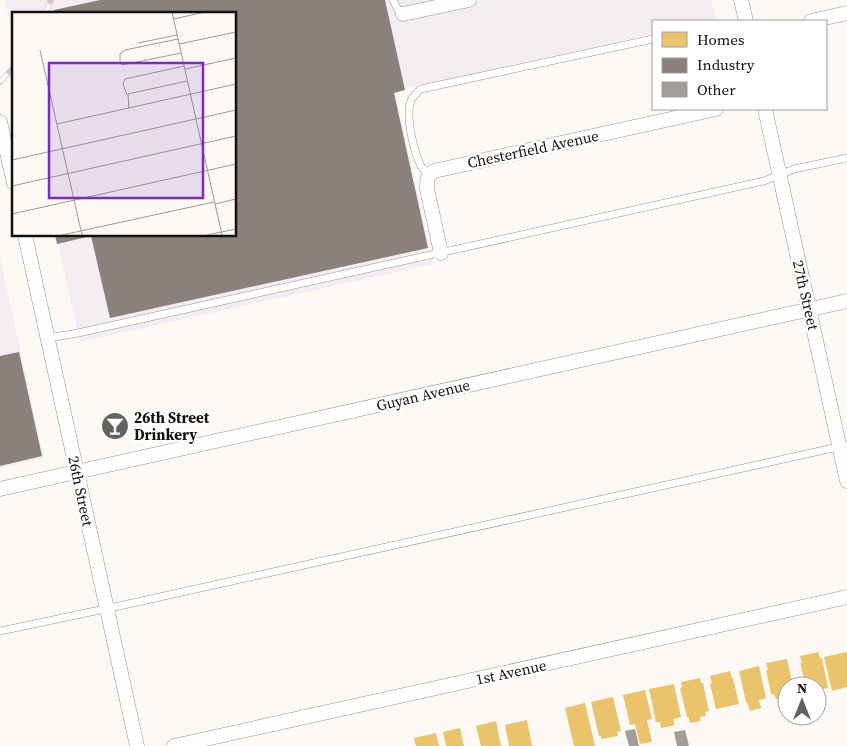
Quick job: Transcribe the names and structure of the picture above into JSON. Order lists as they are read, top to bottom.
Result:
{
  "streets": {
    "street": [
      "Chesterfield Avenue",
      "27th Street",
      "Guyan Avenue",
      "26th Street",
      "1st Avenue"
    ]
  },
  "crossings": [
    ["27th Street", "Guyan Avenue"],
    ["Guyan Avenue", "26th Street"]
  ],
  "places": {
    "bar": ["26th Street Drinkery"]
  },
  "legend": ["Homes", "Industry", "Other"],
  "north": "top"
}
